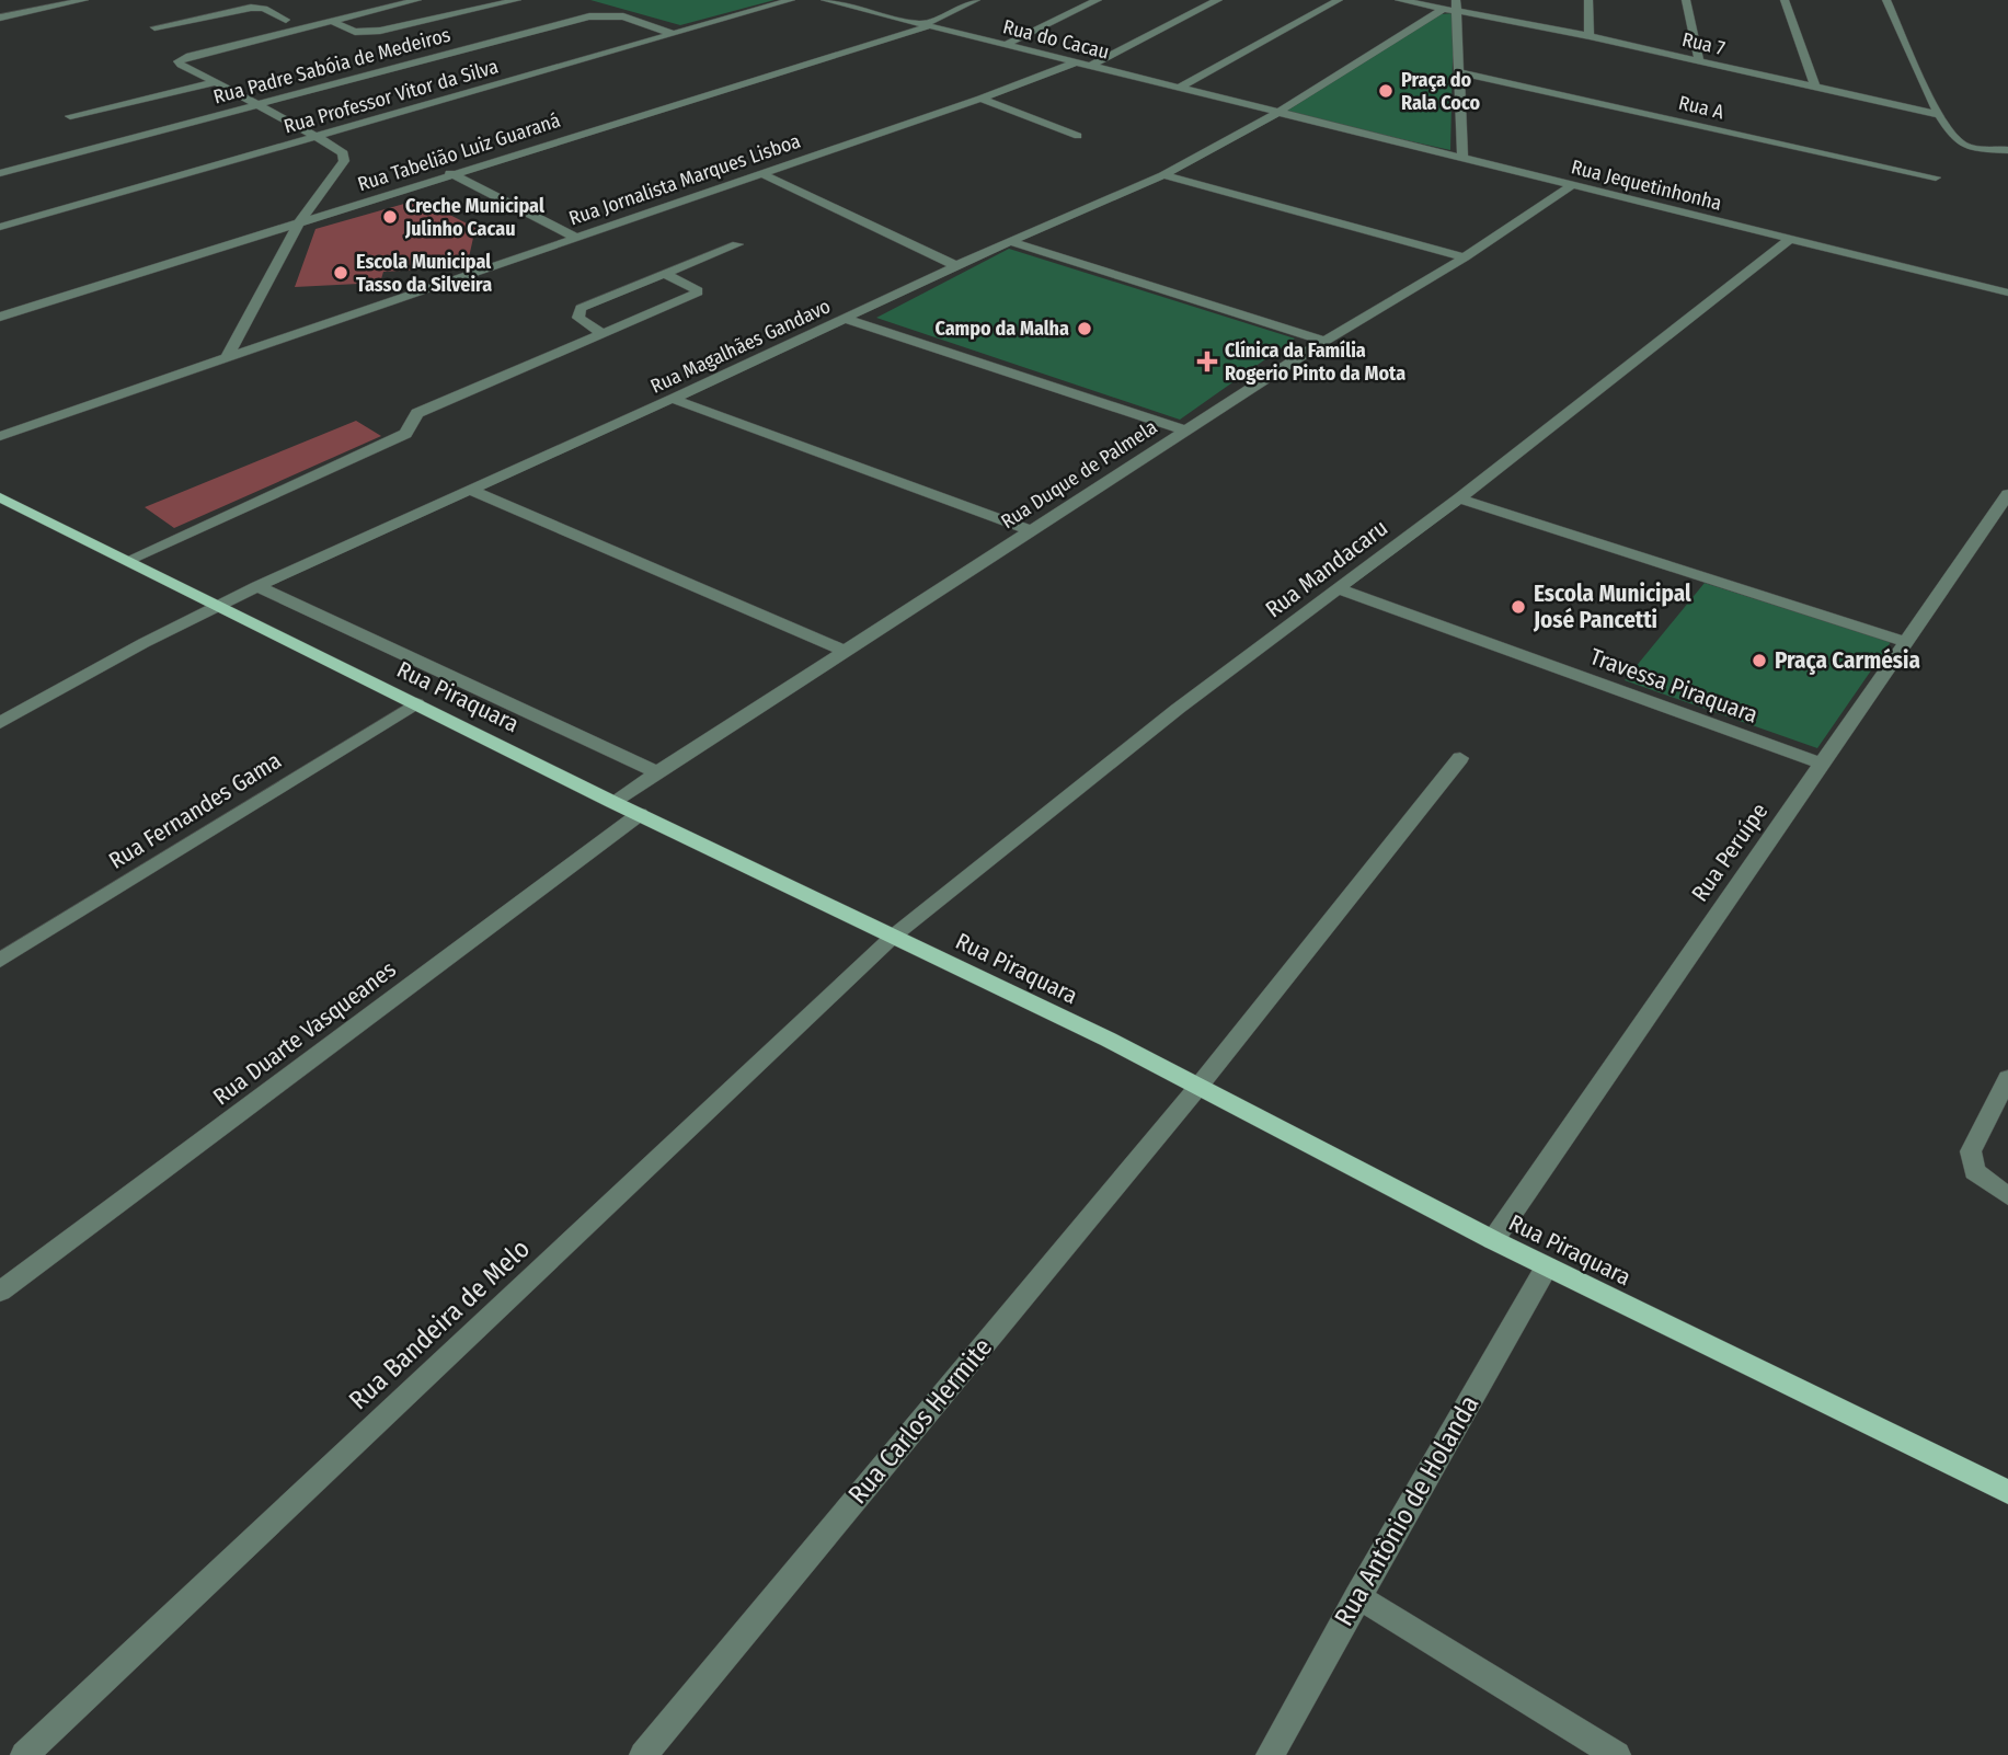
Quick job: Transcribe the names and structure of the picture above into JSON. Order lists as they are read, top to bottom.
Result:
{
  "streets": {
    "main road": ["Rua Piraquara"],
    "street": [
      "Rua do Cacau",
      "Rua 7",
      "Rua Padre Sabóia de Medeiros",
      "Rua Professor Vitor da Silva",
      "Rua A",
      "Rua Tabelião Luiz Guaraná",
      "Rua Jornalista Marques Lisboa",
      "Rua Jequetinhonha",
      "Rua Magalhães Gandavo",
      "Rua Duque de Palmela",
      "Rua Mandacaru",
      "Travessa Piraquara",
      "Rua Fernandes Gama",
      "Rua Peruípe",
      "Rua Duarte Vasqueanes",
      "Rua Bandeira de Melo",
      "Rua Carlos Hermite",
      "Rua Antônio de Holanda"
    ]
  },
  "crossings": [
    ["Rua do Cacau", "Rua Tabelião Luiz Guaraná"],
    ["Rua do Cacau", "Rua Jornalista Marques Lisboa"],
    ["Rua do Cacau", "Rua Jequetinhonha"],
    ["Rua do Cacau", "Rua Magalhães Gandavo"],
    ["Rua 7", "Rua Magalhães Gandavo"],
    ["Rua Padre Sabóia de Medeiros", "Rua Professor Vitor da Silva"],
    ["Rua Jequetinhonha", "Rua Magalhães Gandavo"],
    ["Rua Jequetinhonha", "Rua Duque de Palmela"],
    ["Rua Jequetinhonha", "Rua Mandacaru"],
    ["Rua Magalhães Gandavo", "Rua Piraquara"],
    ["Rua Duque de Palmela", "Rua Piraquara"],
    ["Rua Mandacaru", "Travessa Piraquara"],
    ["Rua Mandacaru", "Rua Piraquara"],
    ["Rua Mandacaru", "Rua Bandeira de Melo"],
    ["Travessa Piraquara", "Rua Peruípe"],
    ["Rua Piraquara", "Rua Fernandes Gama"],
    ["Rua Piraquara", "Rua Peruípe"],
    ["Rua Piraquara", "Rua Duarte Vasqueanes"],
    ["Rua Piraquara", "Rua Bandeira de Melo"],
    ["Rua Piraquara", "Rua Carlos Hermite"],
    ["Rua Piraquara", "Rua Antônio de Holanda"]
  ],
  "places": {
    "other": [
      "Praça do Rala Coco",
      "Creche Municipal Julinho Cacau",
      "Escola Municipal Tasso da Silveira",
      "Campo da Malha",
      "Escola Municipal José Pancetti",
      "Praça Carmésia"
    ],
    "health": ["Clínica da Família Rogerio Pinto da Mota"]
  }
}
